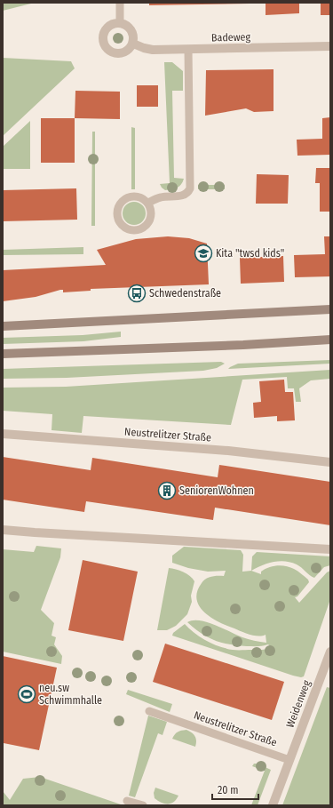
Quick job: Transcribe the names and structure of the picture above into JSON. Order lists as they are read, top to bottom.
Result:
{
  "streets": {
    "street": ["Badeweg", "Neustrelitzer Straße", "Weidenweg"]
  },
  "crossings": [
    ["Neustrelitzer Straße", "Weidenweg"]
  ],
  "places": {
    "school or university": ["Kita \"twsd kids\""],
    "bus stop": ["Schwedenstraße"],
    "building": ["SeniorenWohnen"],
    "sports": ["neu.sw Schwimmhalle"]
  },
  "scale_bar": "20 m"
}
